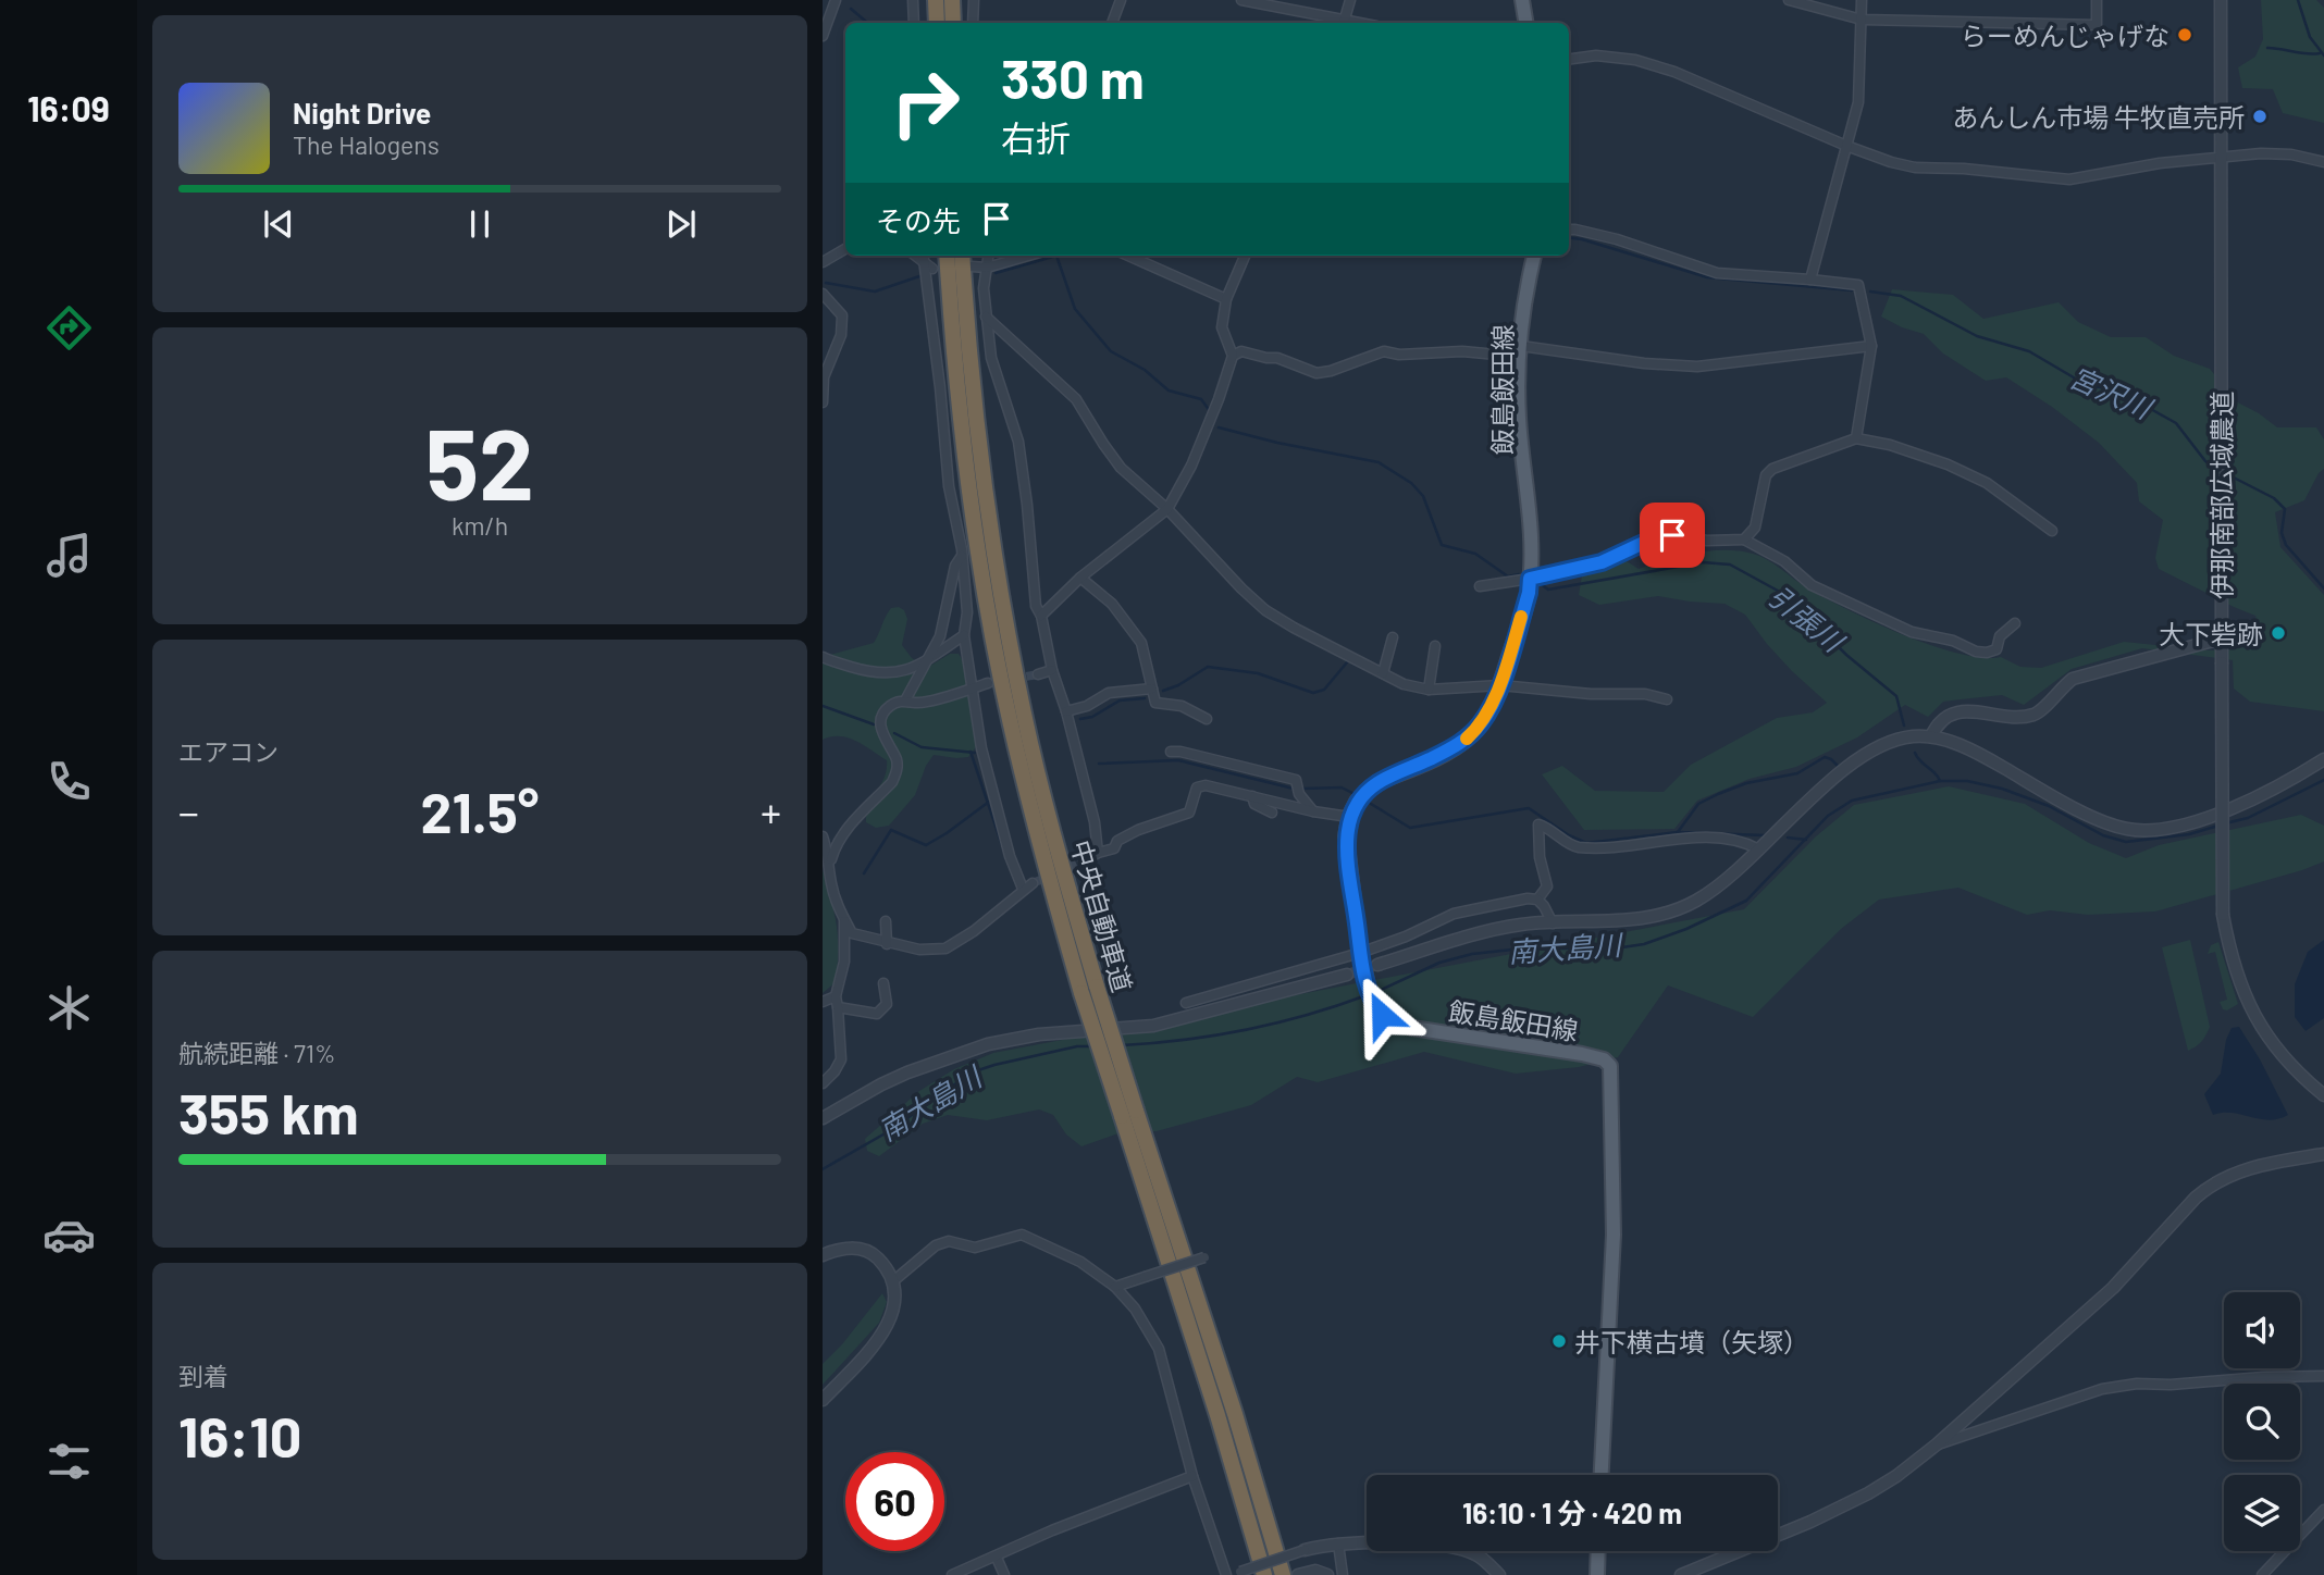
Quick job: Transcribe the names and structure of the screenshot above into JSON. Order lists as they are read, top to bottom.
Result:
{
  "streets": {
    "highway": ["中央自動車道"],
    "main road": ["飯島飯田線"],
    "street": ["伊那南部広域農道"]
  },
  "water": ["宮沢川", "引張川", "南大島川"],
  "places": [
    "らーめんじゃげな",
    "あんしん市場 牛牧直売所",
    "大下砦跡",
    "井下横古墳（矢塚）"
  ],
  "page": {
    "tabs": "16:09",
    "turn": ["330 m", "右折"],
    "song": ["Night Drive", "The Halogens"],
    "then": "その先",
    "tile": [
      ["52", "km/h"],
      "エアコン",
      ["航続距離 · 71%", "355 km"],
      ["到着", "16:10"]
    ],
    "heat": ["−", "21.5°", "+"],
    "limit": "60",
    "trip": "16:10 · 1 分 · 420 m"
  }
}
